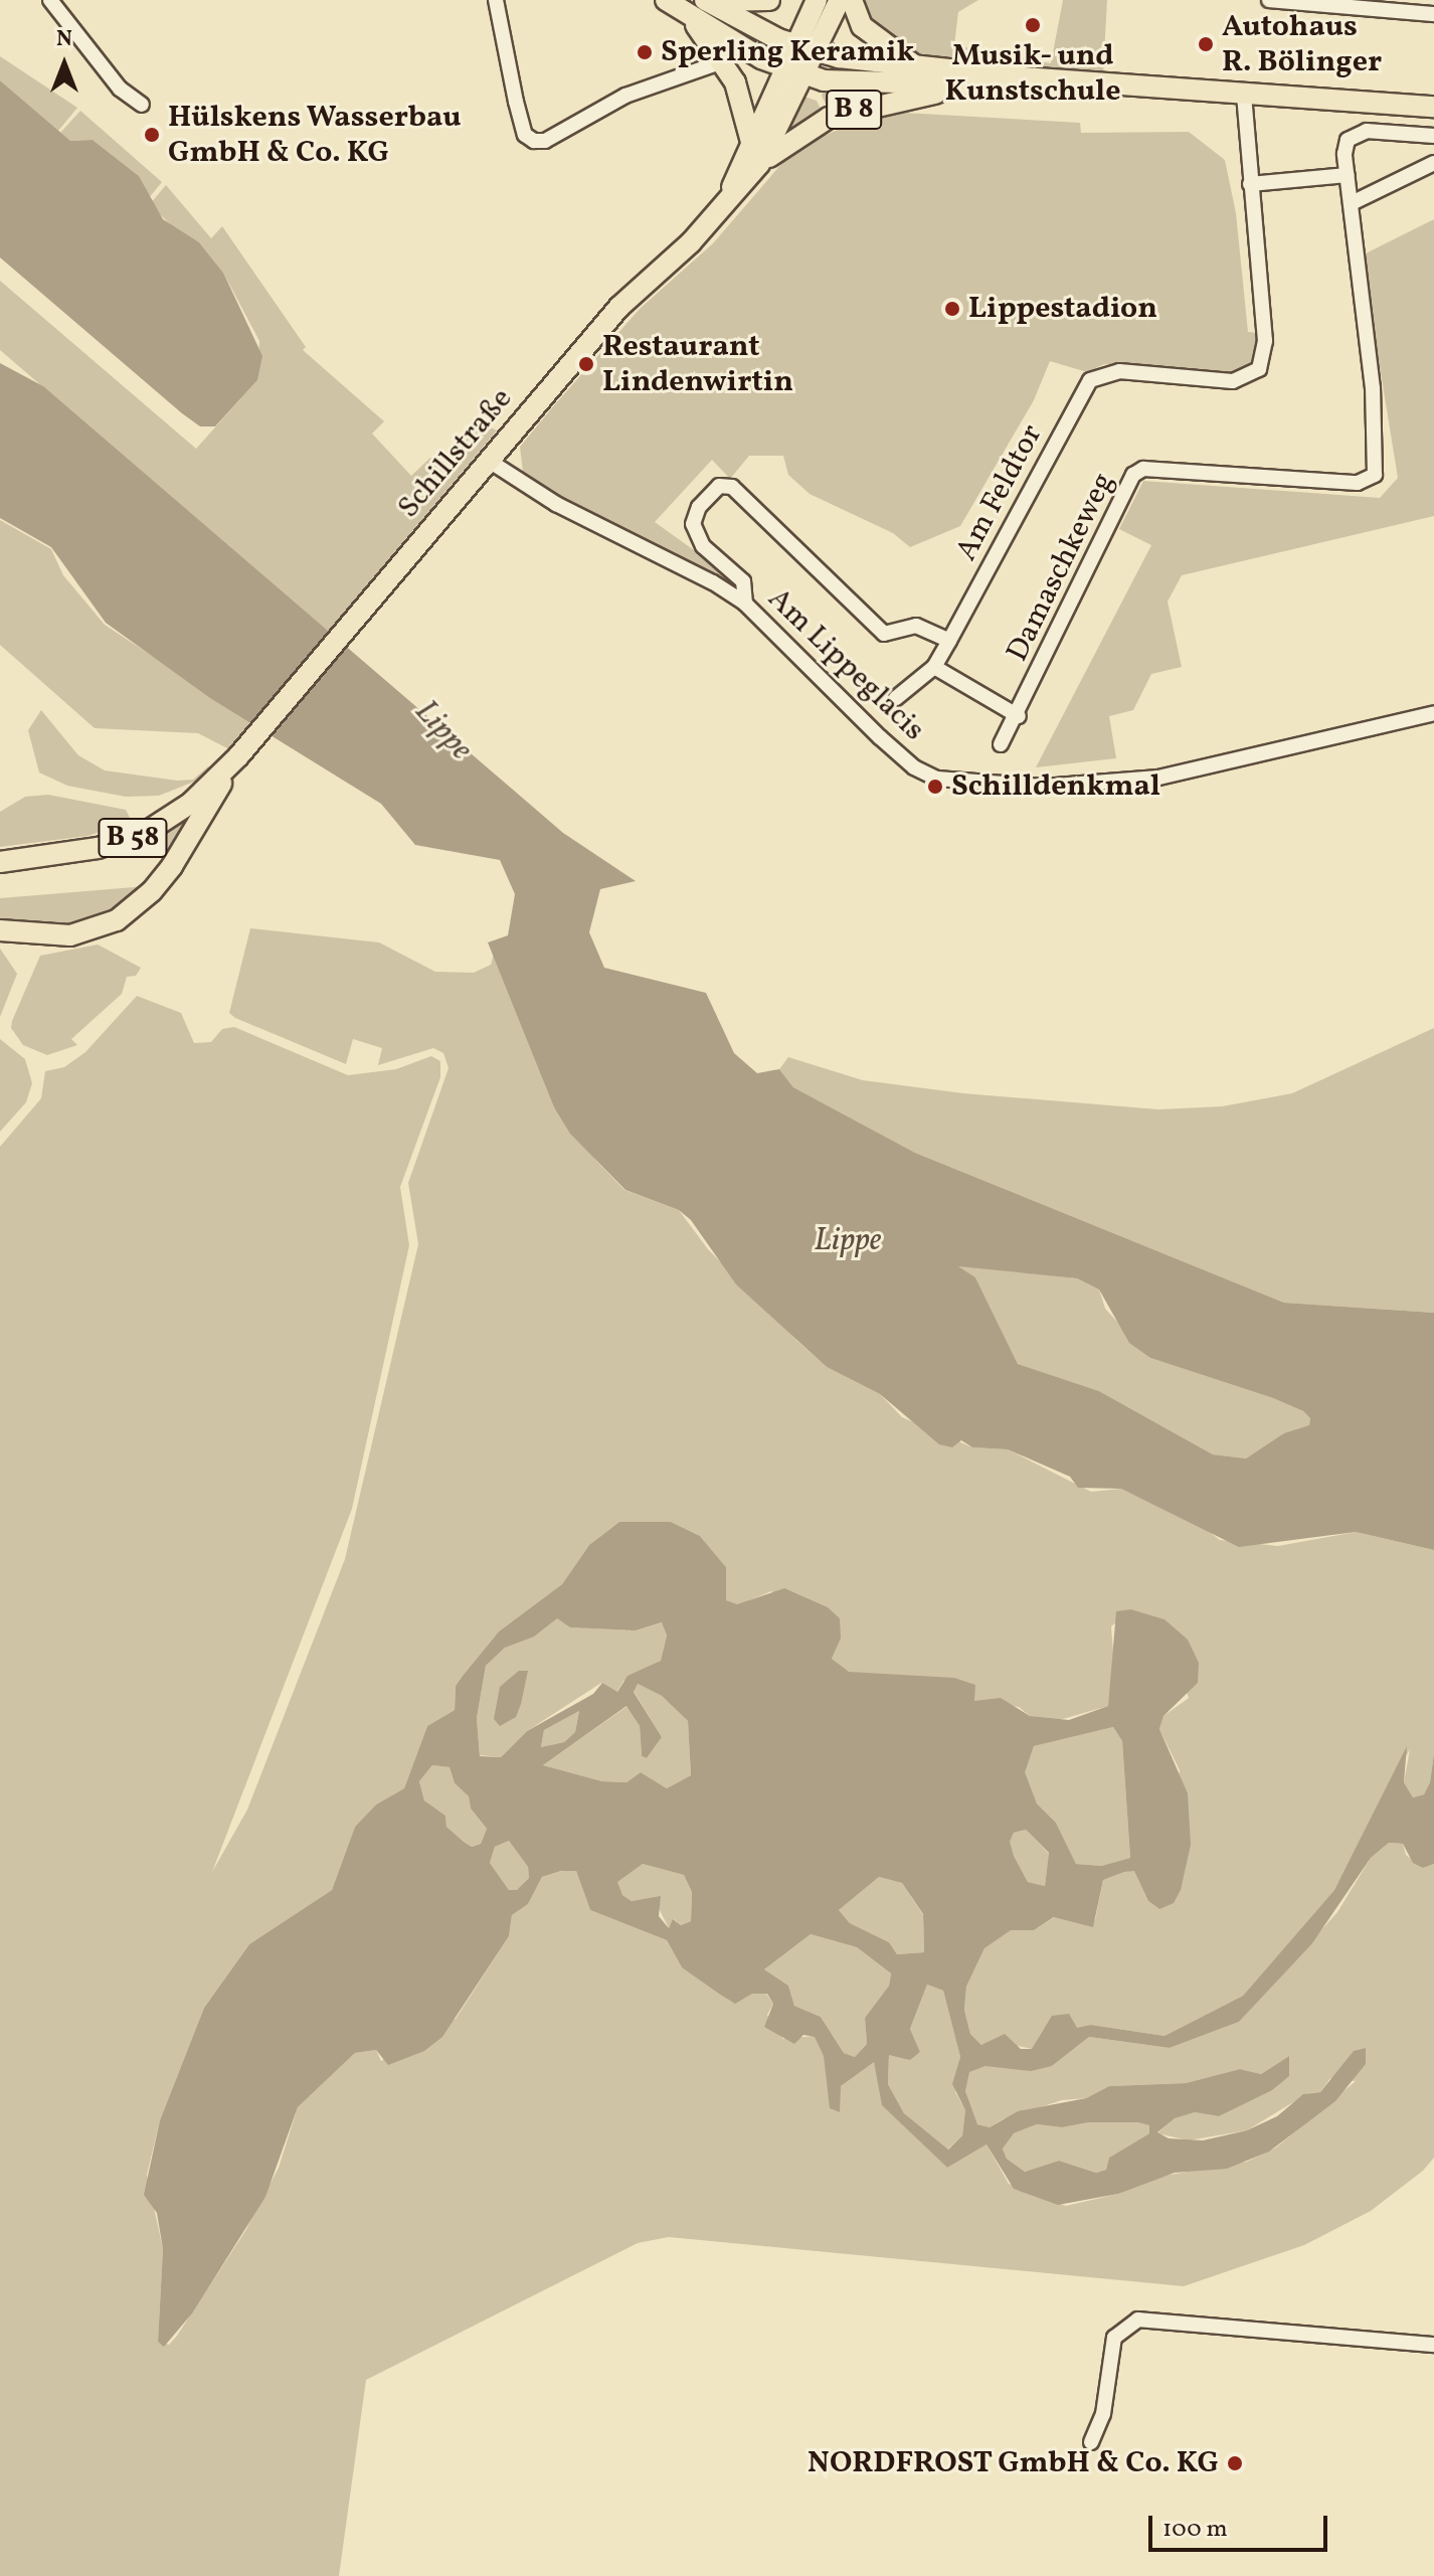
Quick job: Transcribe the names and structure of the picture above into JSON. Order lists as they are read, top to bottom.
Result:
{
  "streets": {
    "main road": ["B 8", "Schillstraße", "B 58"],
    "street": ["Am Feldtor", "Damaschkeweg", "Am Lippeglacis"]
  },
  "crossings": [
    ["B 8", "Schillstraße"],
    ["B 8", "Am Feldtor"],
    ["Schillstraße", "Am Lippeglacis"],
    ["Schillstraße", "B 58"]
  ],
  "water": ["Lippe"],
  "places": [
    "Musik- und Kunstschule",
    "Autohaus R. Bölinger",
    "Sperling Keramik",
    "Hülskens Wasserbau GmbH & Co. KG",
    "Lippestadion",
    "Restaurant Lindenwirtin",
    "Schilldenkmal",
    "NORDFROST GmbH & Co. KG"
  ],
  "scale_bar": "100 m",
  "north": "top"
}
